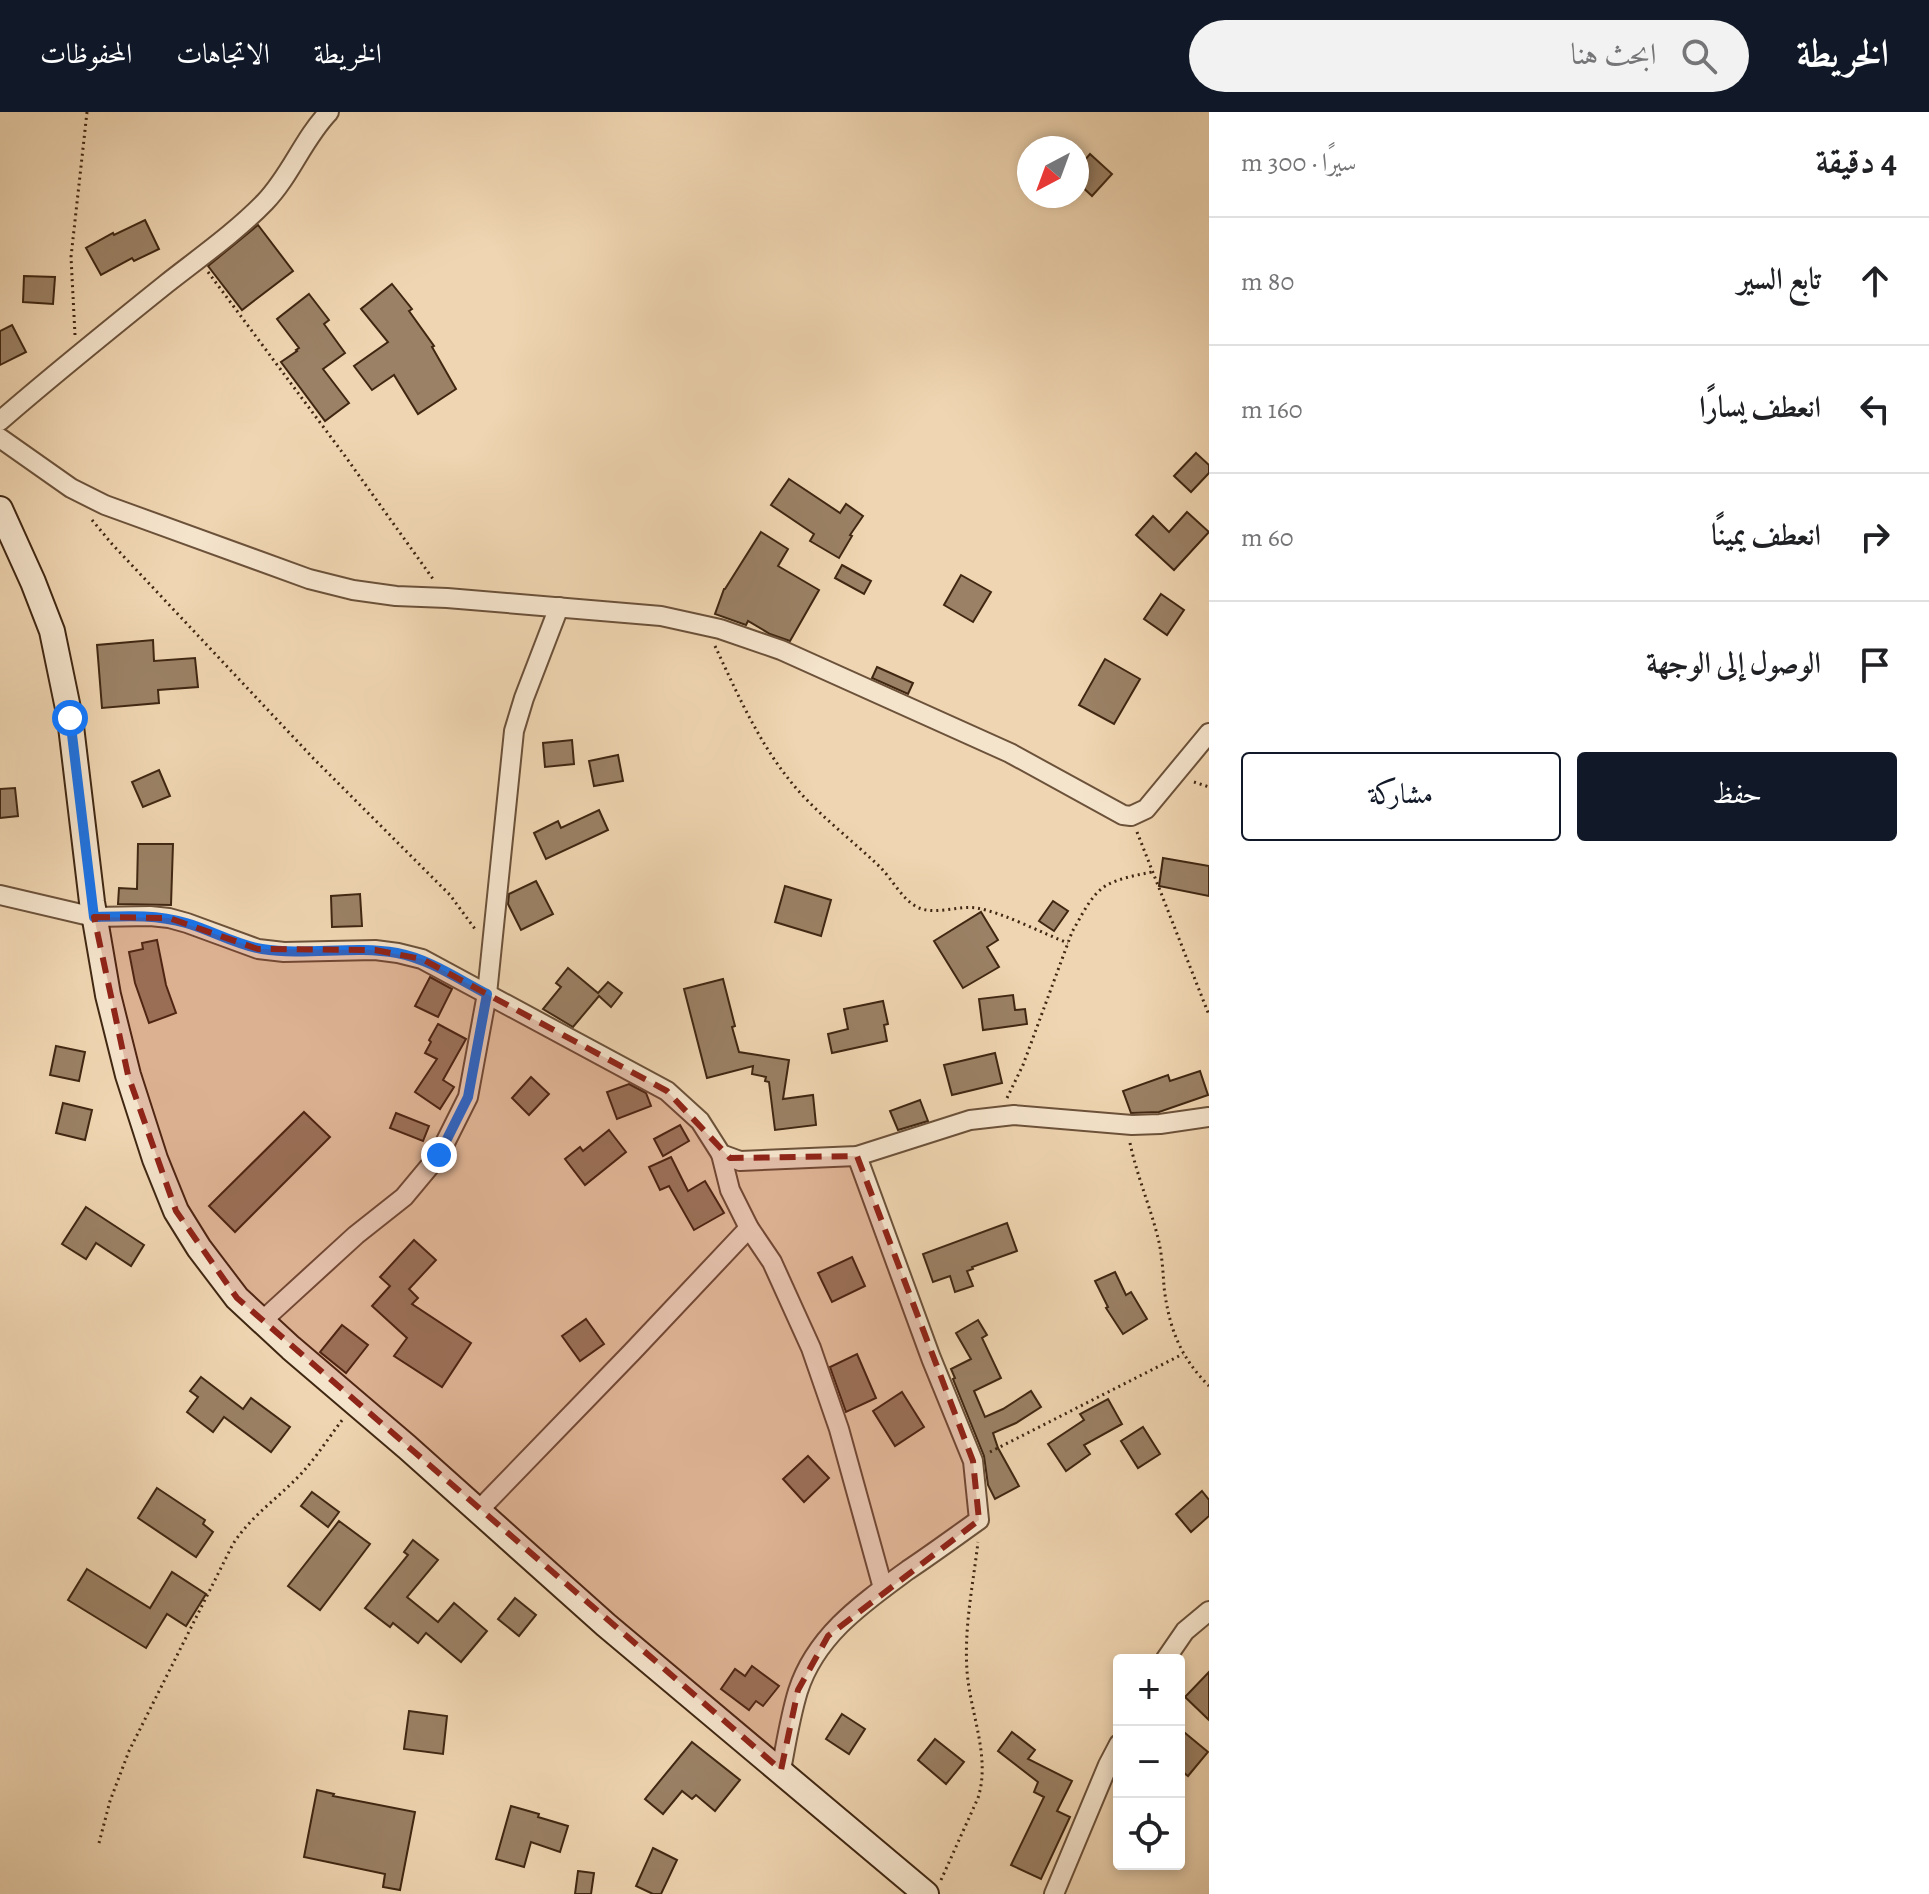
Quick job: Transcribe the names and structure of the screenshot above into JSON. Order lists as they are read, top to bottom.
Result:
{
  "north": "bottom left",
  "page": {
    "header": "الخريطة",
    "search": "ابحث هنا",
    "nav": ["الخريطة", "الاتجاهات", "المحفوظات"],
    "heading": ["4 دقيقة", "سيرًا · 300 m"],
    "list": [
      ["تابع السير", "80 m"],
      ["انعطف يسارًا", "160 m"],
      ["انعطف يمينًا", "60 m"],
      "الوصول إلى الوجهة"
    ],
    "buttons": ["حفظ", "مشاركة"],
    "map_buttons": ["+", "−"]
  }
}
